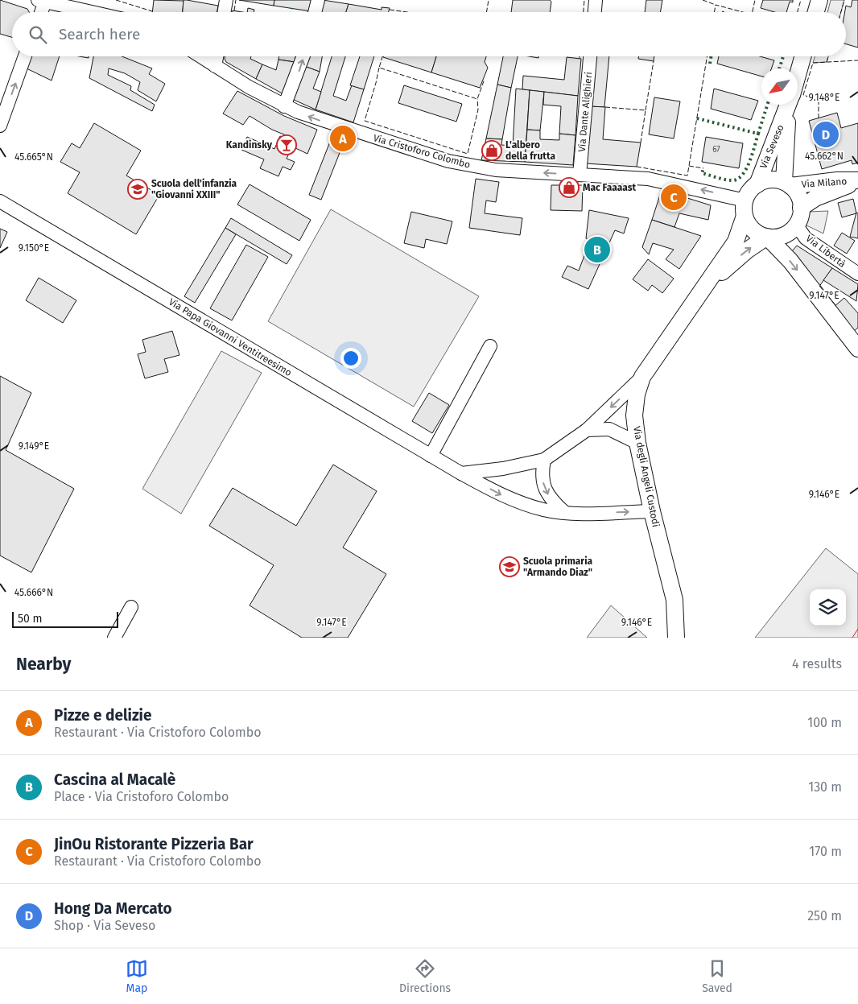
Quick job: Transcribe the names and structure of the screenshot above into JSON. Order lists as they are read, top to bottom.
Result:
{
  "streets": {
    "street": [
      "Via Dante Alighieri",
      "Via Seveso",
      "Via Cristoforo Colombo",
      "Via Milano",
      "Via Libertà",
      "Via Papa Giovanni Ventitreesimo",
      "Via degli Angeli Custodi"
    ]
  },
  "crossings": [
    ["Via Dante Alighieri", "Via Cristoforo Colombo"],
    ["Via Seveso", "Via Cristoforo Colombo"],
    ["Via Seveso", "Via Milano"],
    ["Via Seveso", "Via Libertà"],
    ["Via Seveso", "Via degli Angeli Custodi"],
    ["Via Cristoforo Colombo", "Via Milano"],
    ["Via Cristoforo Colombo", "Via Libertà"],
    ["Via Cristoforo Colombo", "Via degli Angeli Custodi"],
    ["Via Milano", "Via Libertà"],
    ["Via Milano", "Via degli Angeli Custodi"],
    ["Via Libertà", "Via degli Angeli Custodi"],
    ["Via Papa Giovanni Ventitreesimo", "Via degli Angeli Custodi"]
  ],
  "one_way": ["Via Cristoforo Colombo"],
  "places": {
    "bar": ["Kandinsky"],
    "shop": ["L'albero della frutta", "Mac Faaaast"],
    "school or university": ["Scuola dell'infanzia \"Giovanni XXIII\"", "Scuola primaria \"Armando Diaz\""]
  },
  "house_numbers": ["67"],
  "scale_bar": "50 m",
  "north": "bottom left",
  "page": {
    "search": "Search here",
    "pins": [
      "D",
      "A",
      "C",
      "B"
    ],
    "scale": "50 m",
    "heading": ["Nearby", "4 results"],
    "list": [
      {
        "mark": "A",
        "name": "Pizze e delizie",
        "note": "Restaurant · Via Cristoforo Colombo",
        "value": "100 m"
      },
      {
        "mark": "B",
        "name": "Cascina al Macalè",
        "note": "Place · Via Cristoforo Colombo",
        "value": "130 m"
      },
      {
        "mark": "C",
        "name": "JinOu Ristorante Pizzeria Bar",
        "note": "Restaurant · Via Cristoforo Colombo",
        "value": "170 m"
      },
      {
        "mark": "D",
        "name": "Hong Da Mercato",
        "note": "Shop · Via Seveso",
        "value": "250 m"
      }
    ],
    "nav": ["Map", "Directions", "Saved"]
  },
  "coordinates": [
    "9.148°E",
    "45.662°N",
    "45.665°N",
    "9.150°E",
    "9.147°E",
    "9.149°E",
    "9.146°E",
    "45.666°N"
  ]
}
